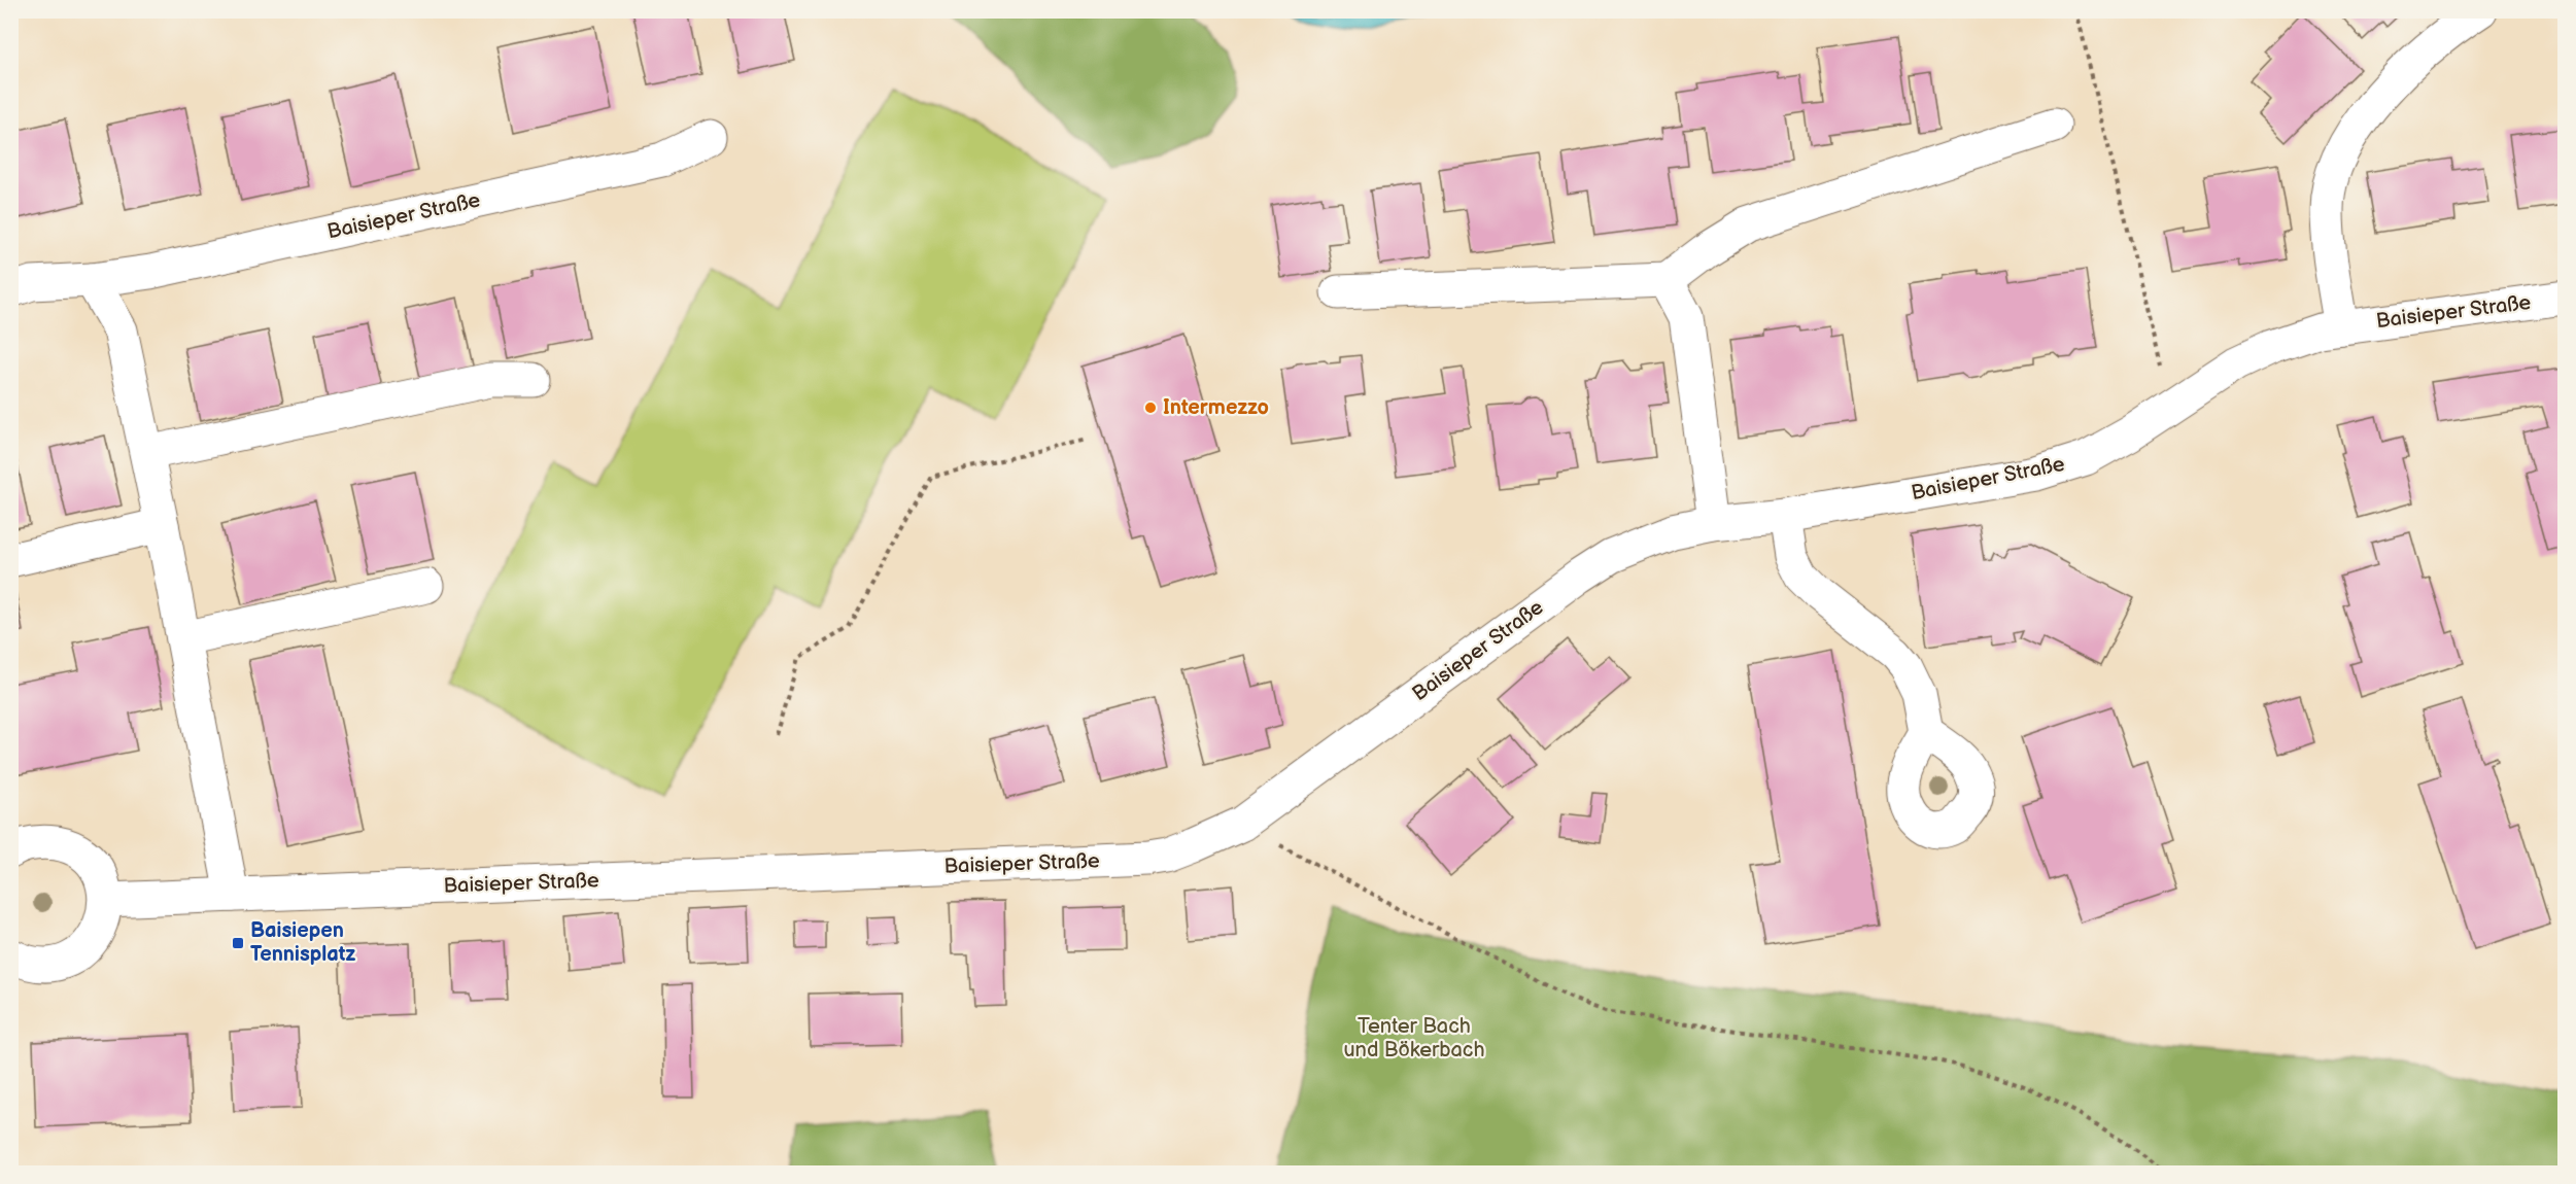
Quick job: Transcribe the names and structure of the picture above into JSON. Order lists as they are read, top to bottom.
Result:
{
  "streets": {
    "street": ["Baisieper Straße"]
  },
  "parks": ["Tenter Bach und Bökerbach"],
  "places": {
    "other": ["Intermezzo"],
    "transit": ["Baisiepen Tennisplatz"]
  }
}
